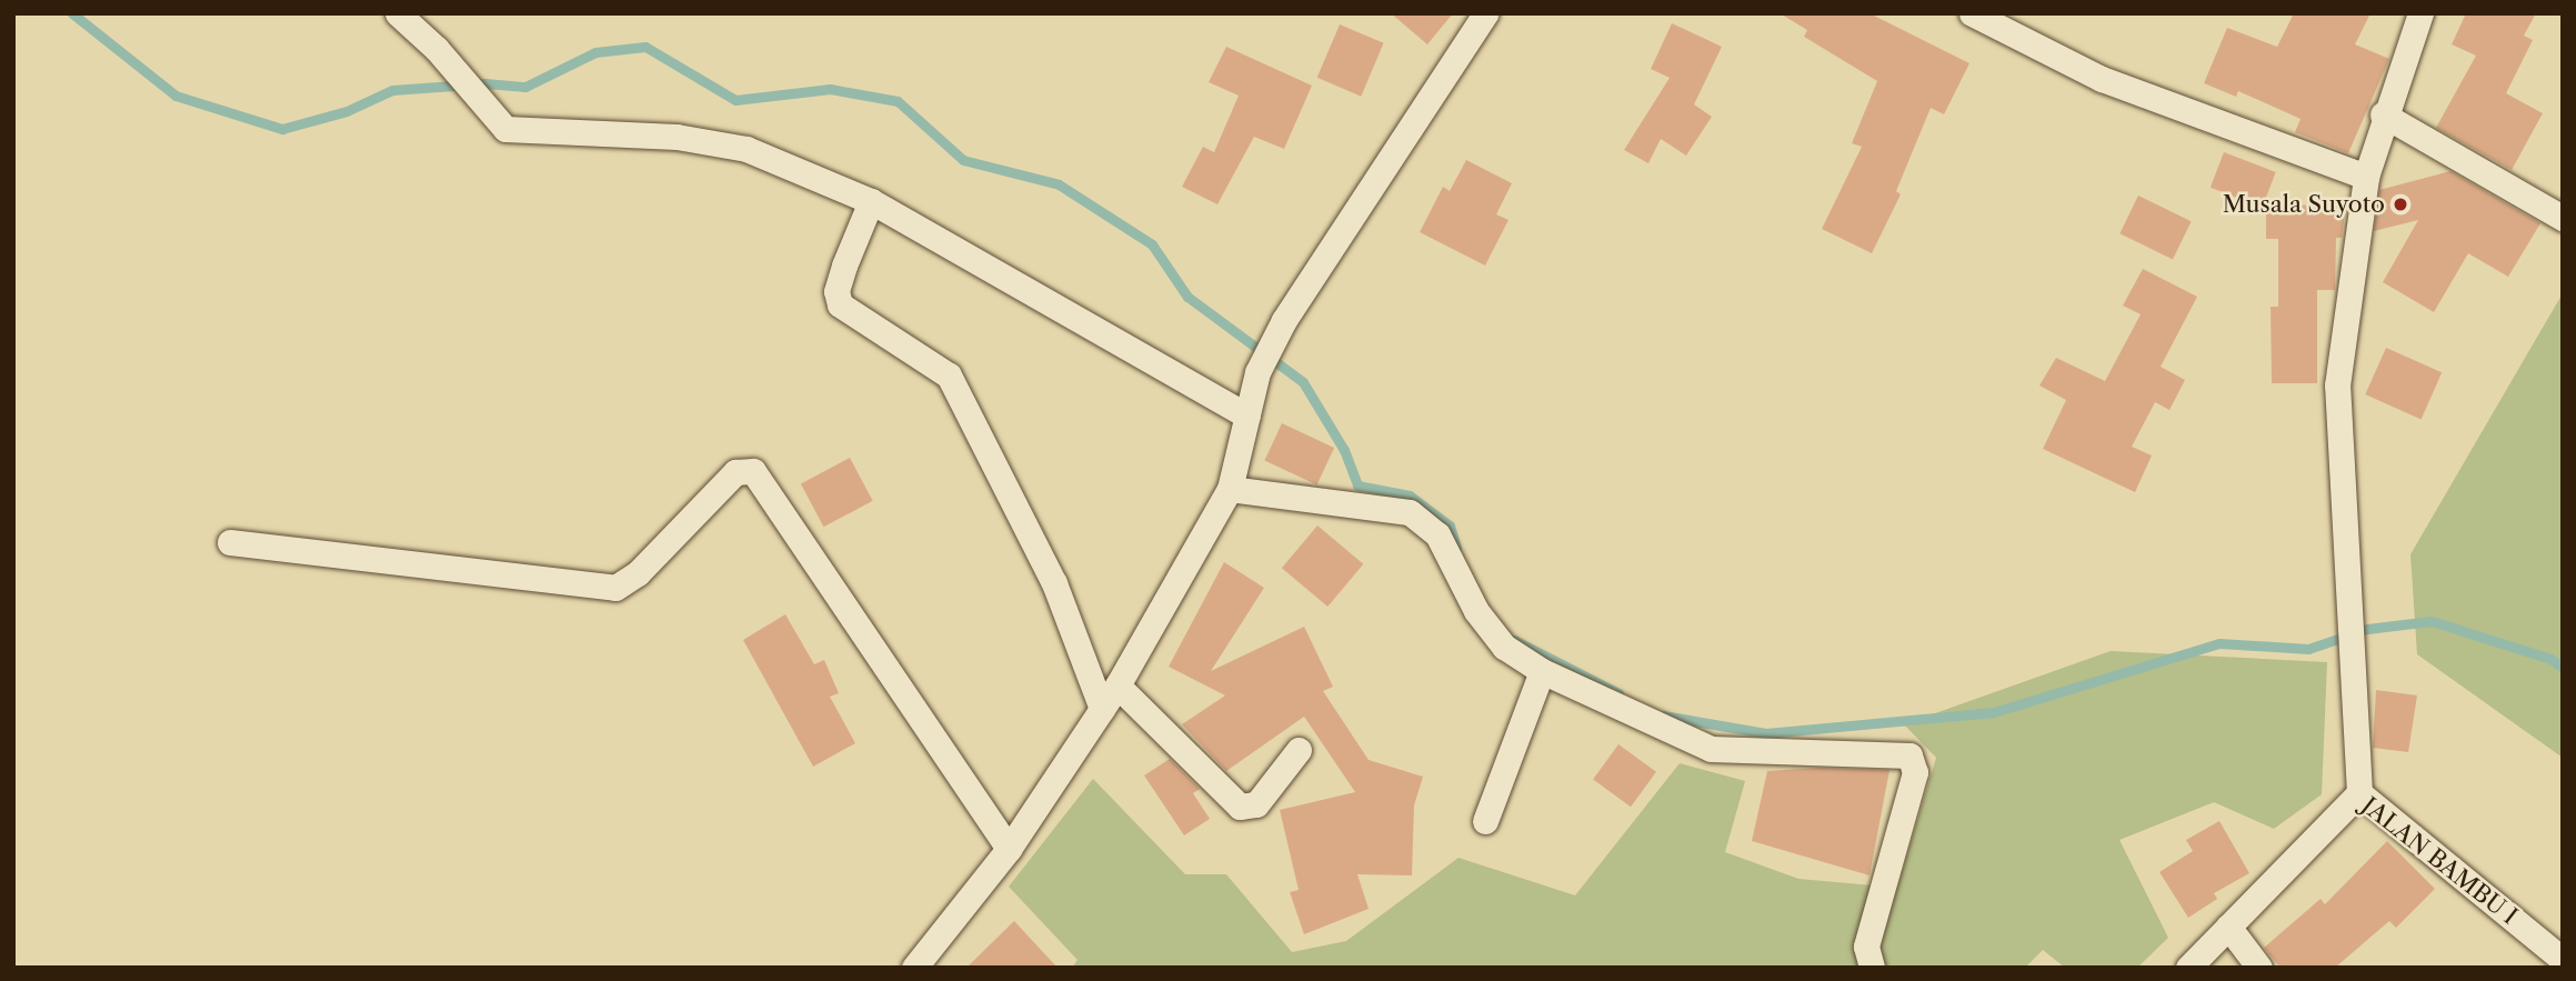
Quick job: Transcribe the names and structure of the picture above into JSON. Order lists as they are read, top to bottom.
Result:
{
  "streets": {
    "street": ["JALAN BAMBU I"]
  },
  "places": ["Musala Suyoto"]
}
